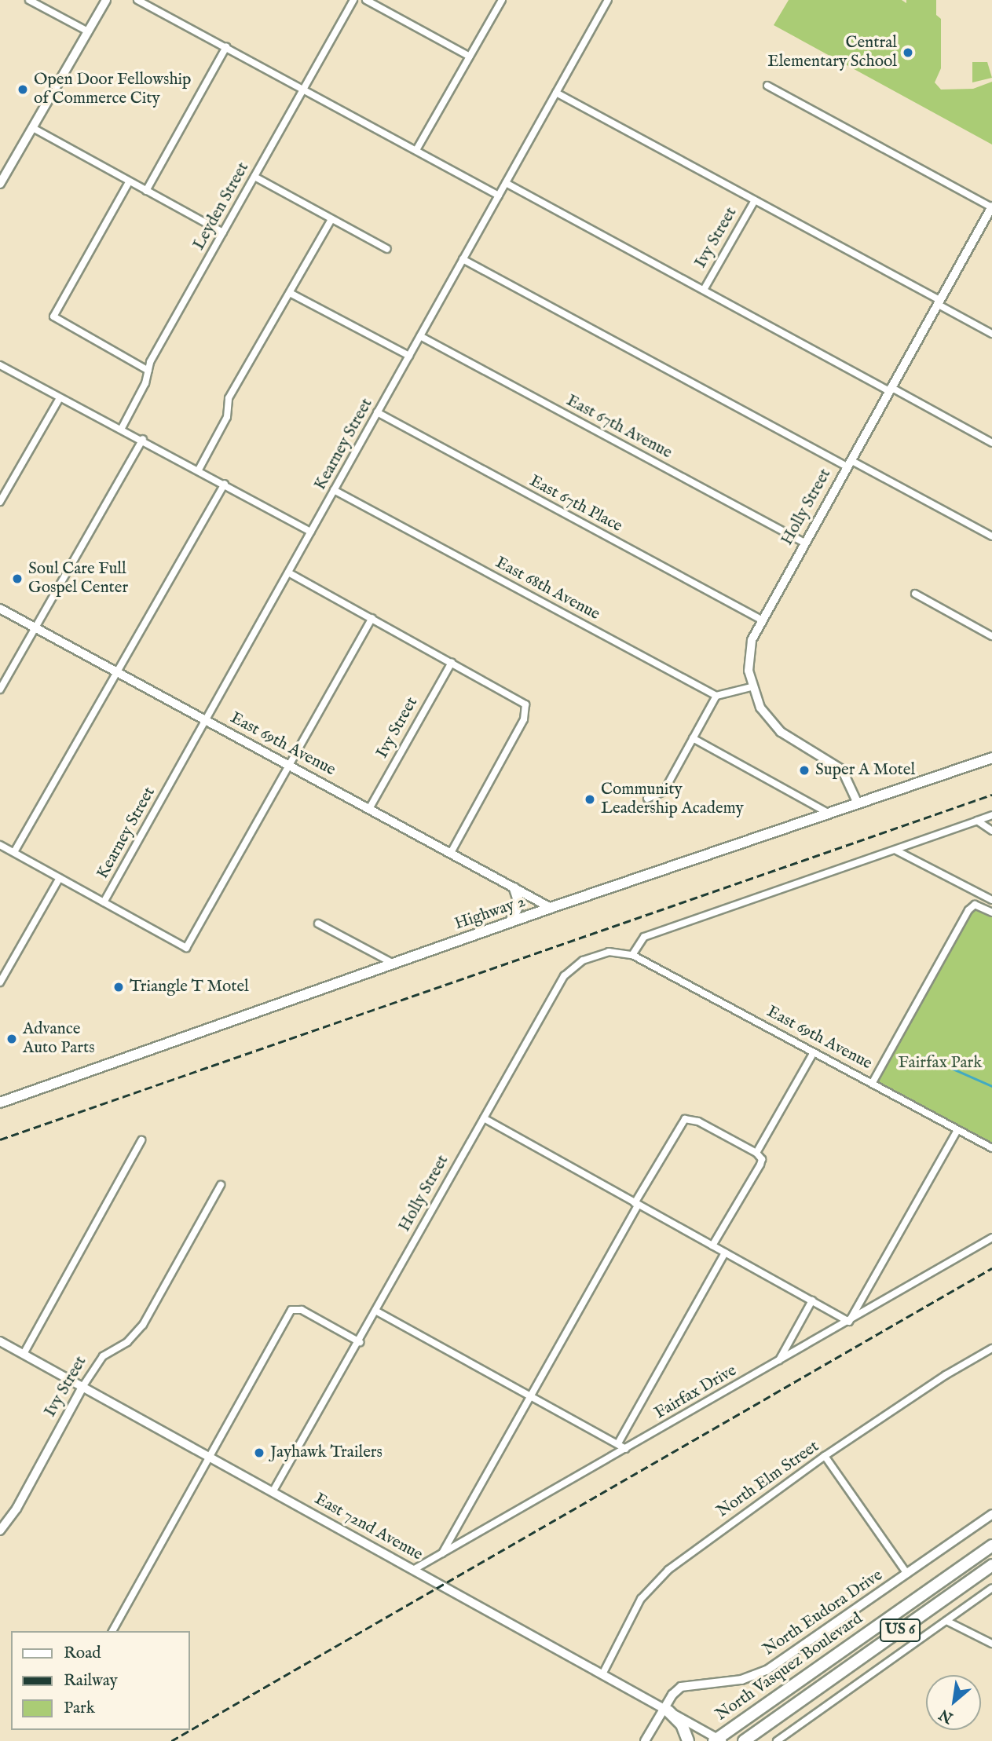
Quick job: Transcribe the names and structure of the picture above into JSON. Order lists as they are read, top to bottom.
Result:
{
  "streets": {
    "highway": ["US 6", "North Vasquez Boulevard"],
    "main road": ["Highway 2", "East 72nd Avenue"],
    "street": [
      "Leyden Street",
      "Ivy Street",
      "East 67th Avenue",
      "Kearney Street",
      "East 67th Place",
      "Holly Street",
      "East 68th Avenue",
      "East 69th Avenue",
      "Fairfax Drive",
      "North Elm Street",
      "North Eudora Drive"
    ]
  },
  "crossings": [
    ["Ivy Street", "East 69th Avenue"],
    ["Ivy Street", "East 72nd Avenue"],
    ["East 67th Avenue", "Kearney Street"],
    ["East 67th Avenue", "Holly Street"],
    ["Kearney Street", "East 67th Place"],
    ["Kearney Street", "East 68th Avenue"],
    ["Kearney Street", "East 69th Avenue"],
    ["East 67th Place", "Holly Street"],
    ["Holly Street", "East 69th Avenue"],
    ["Holly Street", "Highway 2"],
    ["Holly Street", "East 72nd Avenue"],
    ["East 69th Avenue", "Highway 2"],
    ["Fairfax Drive", "East 72nd Avenue"],
    ["North Elm Street", "East 72nd Avenue"],
    ["East 72nd Avenue", "North Eudora Drive"],
    ["East 72nd Avenue", "North Vasquez Boulevard"]
  ],
  "parks": ["Fairfax Park"],
  "places": [
    "Central Elementary School",
    "Open Door Fellowship of Commerce City",
    "Soul Care Full Gospel Center",
    "Super A Motel",
    "Community Leadership Academy",
    "Triangle T Motel",
    "Advance Auto Parts",
    "Jayhawk Trailers"
  ],
  "legend": ["Road", "Railway", "Park"],
  "north": "bottom left"
}
